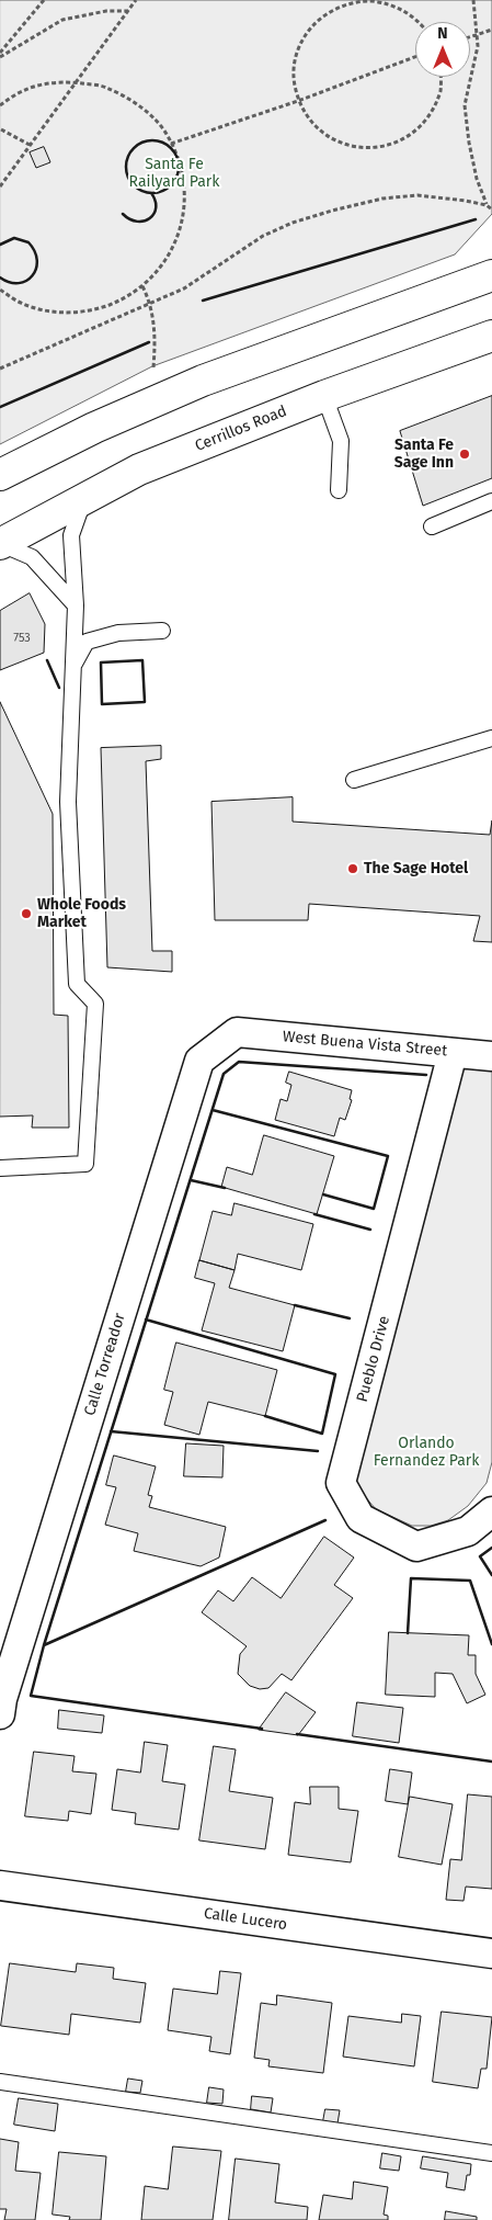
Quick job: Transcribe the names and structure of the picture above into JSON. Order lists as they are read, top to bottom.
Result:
{
  "streets": {
    "main road": ["Cerrillos Road"],
    "street": [
      "West Buena Vista Street",
      "Pueblo Drive",
      "Calle Torreador",
      "Calle Lucero"
    ]
  },
  "crossings": [
    ["West Buena Vista Street", "Pueblo Drive"],
    ["West Buena Vista Street", "Calle Torreador"]
  ],
  "parks": ["Santa Fe Railyard Park", "Orlando Fernandez Park"],
  "places": ["Santa Fe Sage Inn", "The Sage Hotel", "Whole Foods Market"],
  "house_numbers": ["753"],
  "north": "top"
}
